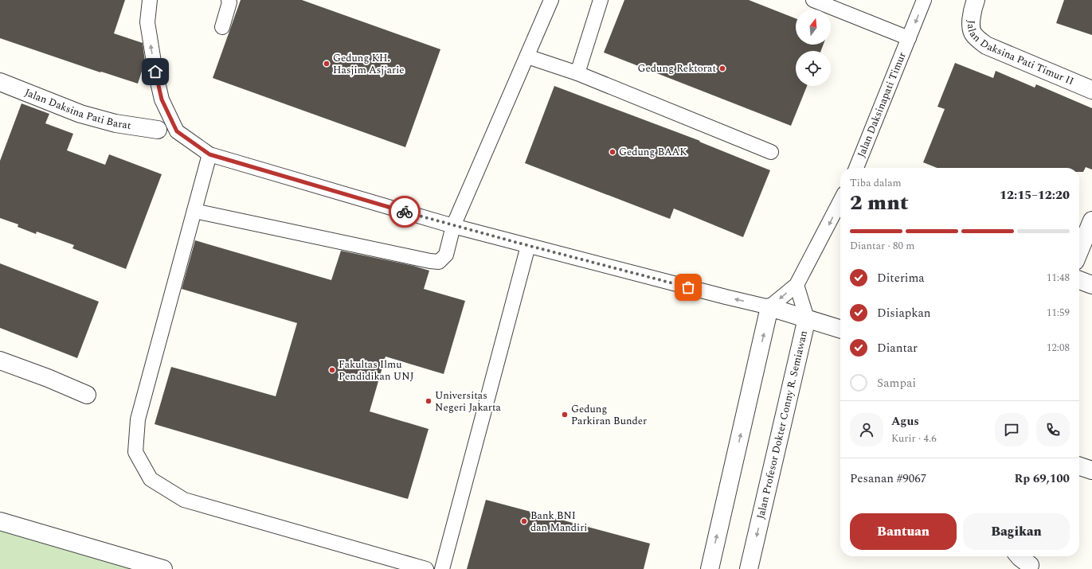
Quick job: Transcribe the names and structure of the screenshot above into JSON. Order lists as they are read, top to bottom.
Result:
{
  "streets": {
    "street": ["Jalan Daksina Pati Timur II", "Jalan Daksina Pati Barat", "Jalan Profesor Dokter Conny R. Semiawan"],
    "lane": ["Jalan Daksinapati Timur"]
  },
  "places": [
    "Gedung KH. Hasjim Asj'arie",
    "Gedung Rektorat",
    "Gedung BAAK",
    "Fakultas Ilmu Pendidikan UNJ",
    "Universitas Negeri Jakarta",
    "Gedung Parkiran Bunder",
    "Bank BNI dan Mandiri"
  ],
  "north": "top",
  "page": {
    "heading": ["2 mnt", "Tiba dalam", "12:15–12:20"],
    "panel": [
      "Agus",
      "Kurir · 4.6",
      "Pesanan #9067",
      "Rp 69,100"
    ],
    "bar": "Diantar · 80 m",
    "list": [
      ["Diterima", "11:48"],
      ["Disiapkan", "11:59"],
      ["Diantar", "12:08"],
      "Sampai"
    ],
    "buttons": ["Bantuan", "Bagikan"]
  }
}
